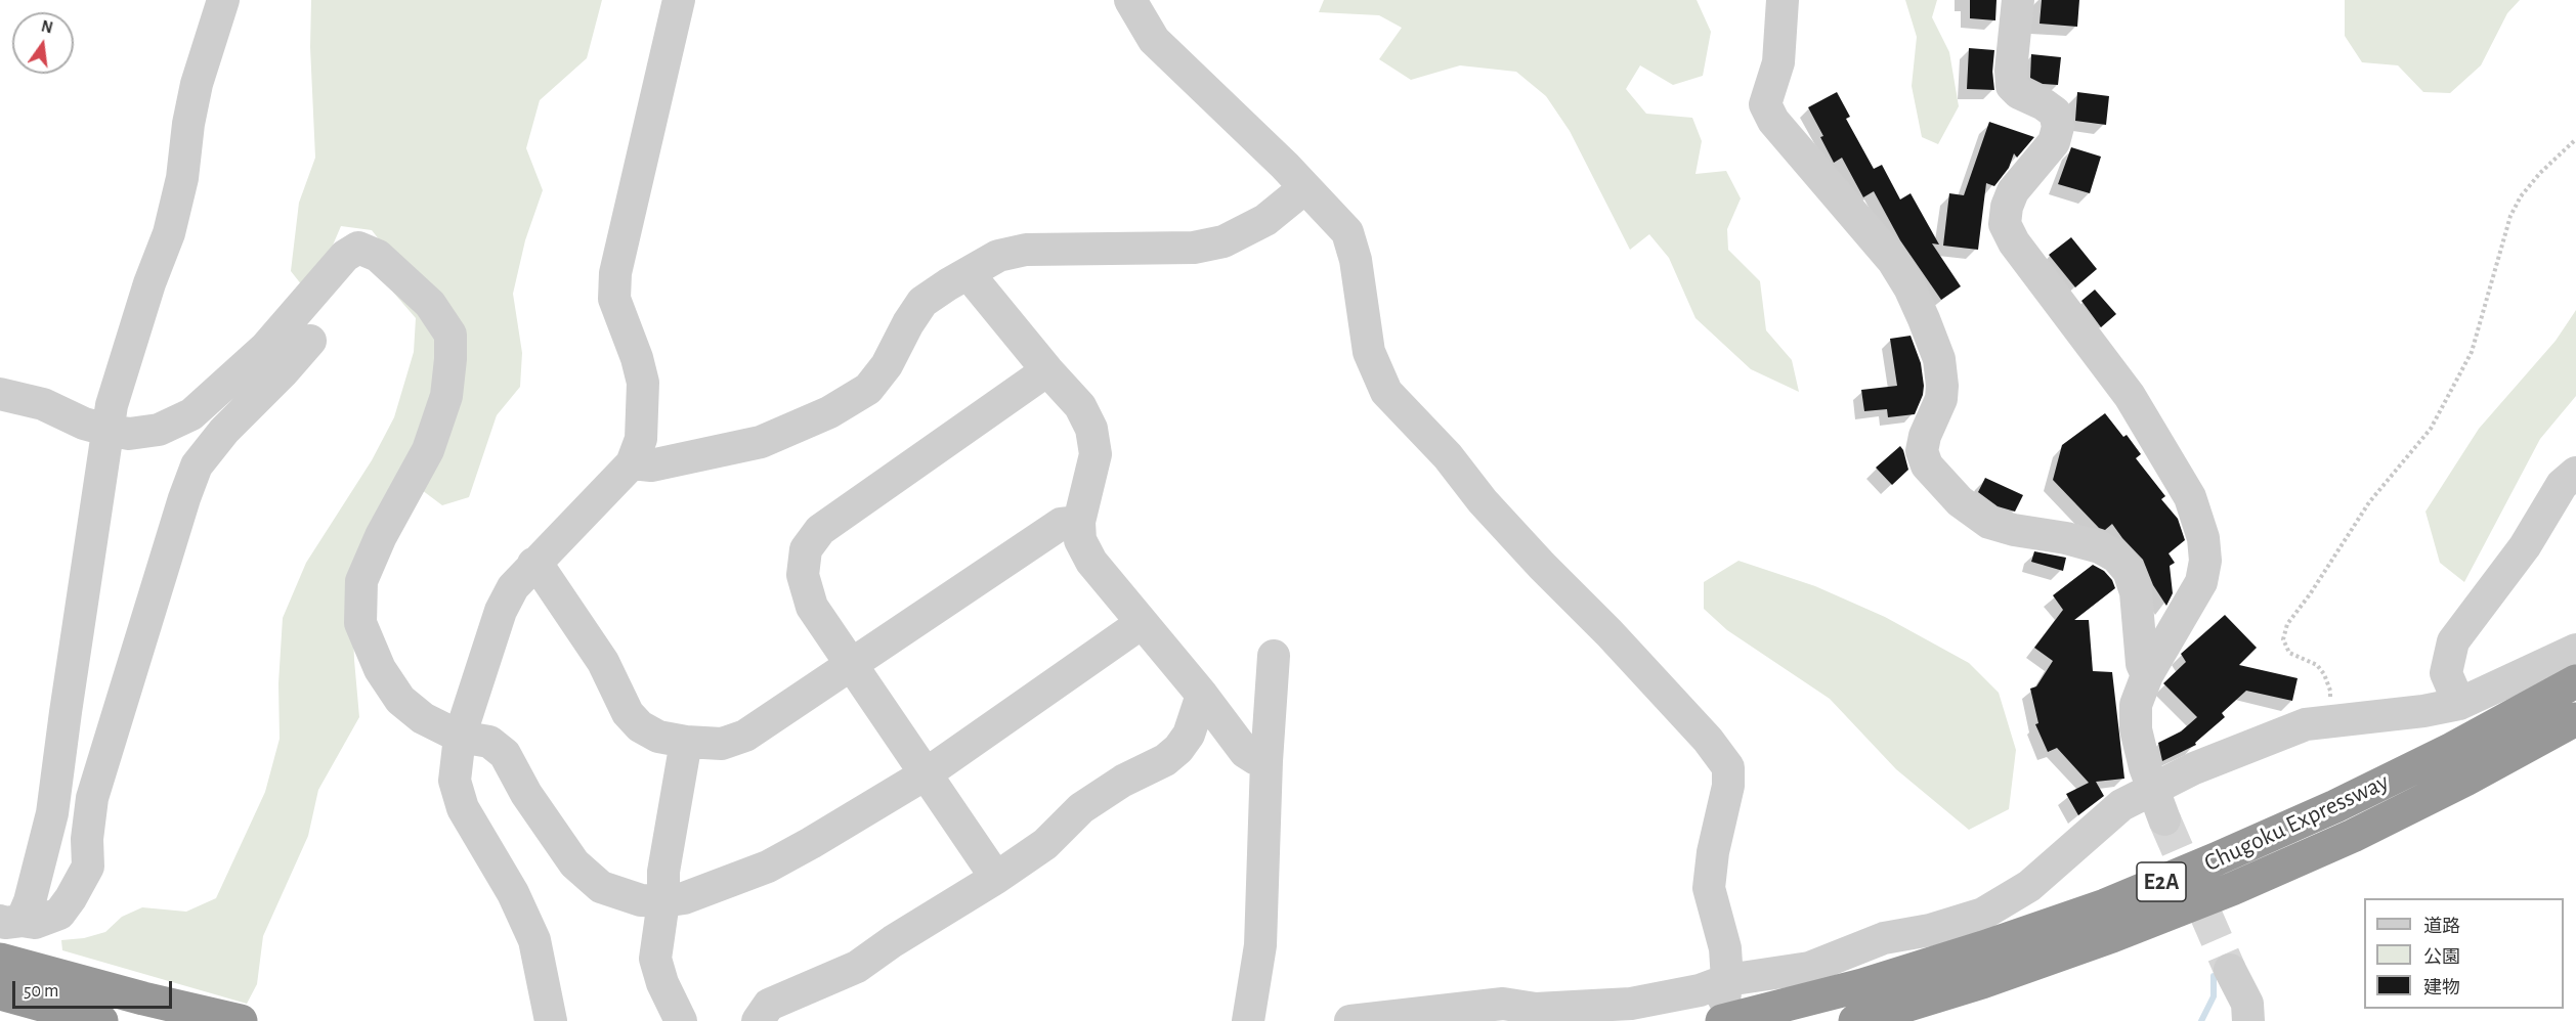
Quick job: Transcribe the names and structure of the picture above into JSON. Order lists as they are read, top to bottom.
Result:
{
  "streets": {
    "highway": ["Chugoku Expressway", "E2A"]
  },
  "legend": ["道路", "公園", "建物"],
  "scale_bar": "50 m",
  "north": "top"
}
